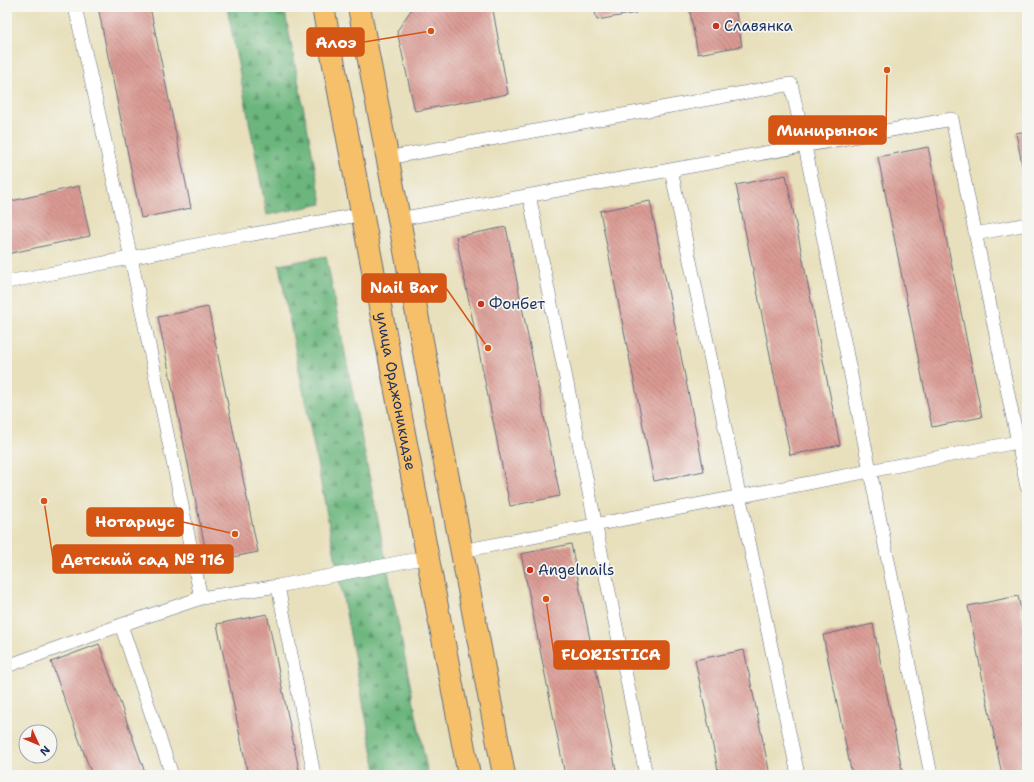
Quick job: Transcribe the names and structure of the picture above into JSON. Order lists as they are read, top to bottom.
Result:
{
  "streets": {
    "main road": ["улица Орджоникидзе"]
  },
  "places": [
    "Славянка",
    "Алоэ",
    "Минирынок",
    "Фонбет",
    "Nail Bar",
    "Детский сад № 116",
    "Нотариус",
    "Angelnails",
    "FLORISTICA"
  ],
  "north": "bottom right"
}
